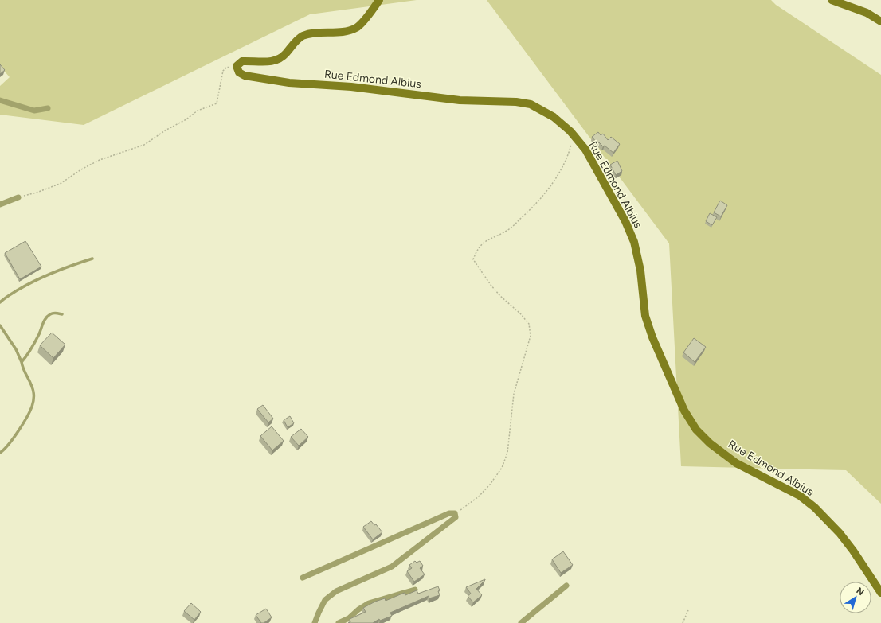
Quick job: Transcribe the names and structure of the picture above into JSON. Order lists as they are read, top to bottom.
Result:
{
  "streets": {
    "main road": ["Rue Edmond Albius"]
  },
  "north": "top right"
}
